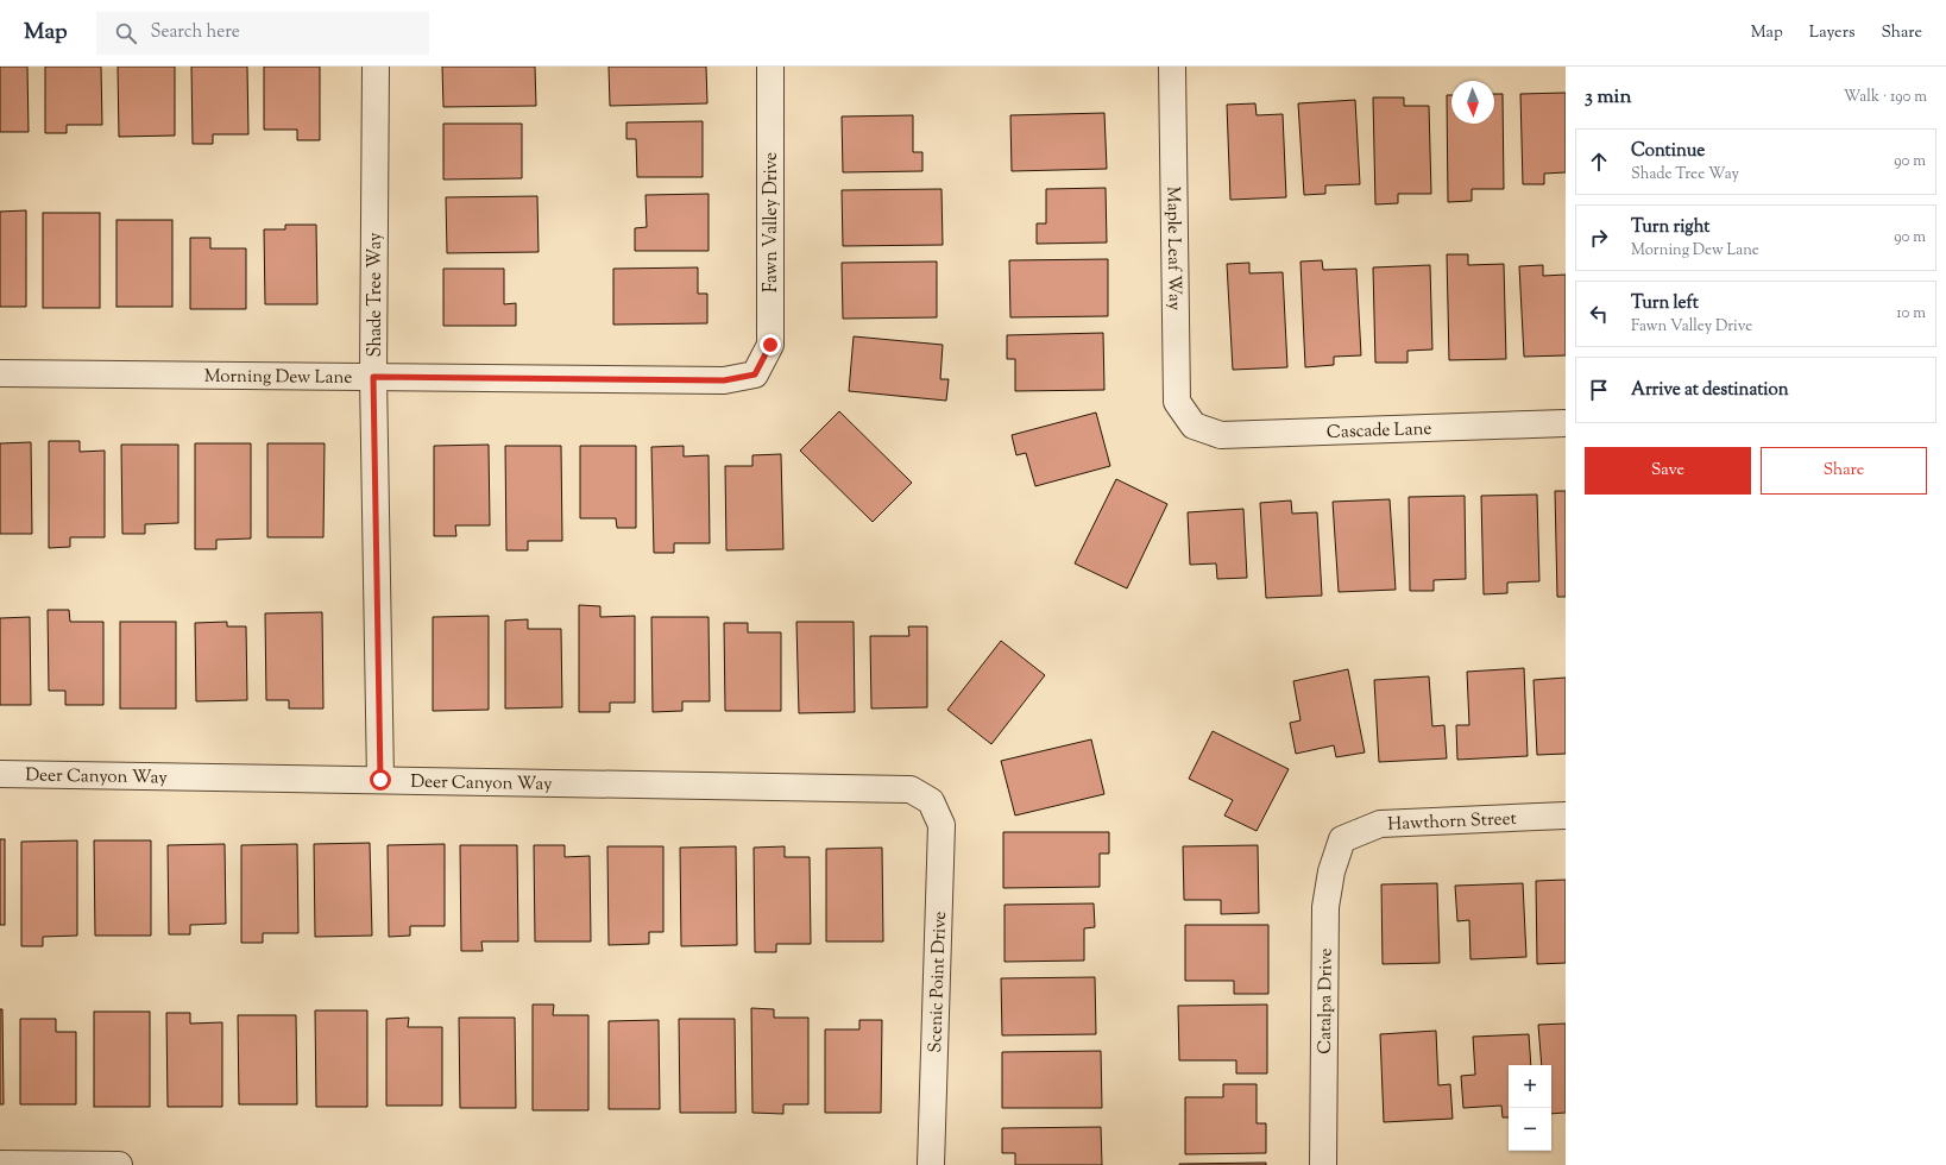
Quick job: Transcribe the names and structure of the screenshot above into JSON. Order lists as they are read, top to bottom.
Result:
{
  "streets": {
    "street": [
      "Fawn Valley Drive",
      "Maple Leaf Way",
      "Shade Tree Way",
      "Morning Dew Lane",
      "Cascade Lane",
      "Deer Canyon Way",
      "Hawthorn Street",
      "Scenic Point Drive",
      "Catalpa Drive"
    ]
  },
  "crossings": [
    ["Fawn Valley Drive", "Morning Dew Lane"],
    ["Maple Leaf Way", "Cascade Lane"],
    ["Shade Tree Way", "Morning Dew Lane"],
    ["Shade Tree Way", "Deer Canyon Way"],
    ["Deer Canyon Way", "Scenic Point Drive"],
    ["Hawthorn Street", "Catalpa Drive"]
  ],
  "north": "bottom",
  "page": {
    "header": "Map",
    "search": "Search here",
    "nav": ["Map", "Layers", "Share"],
    "heading": ["3 min", "Walk · 190 m"],
    "list": [
      ["Continue", "Shade Tree Way", "90 m"],
      ["Turn right", "Morning Dew Lane", "90 m"],
      ["Turn left", "Fawn Valley Drive", "10 m"],
      "Arrive at destination"
    ],
    "buttons": ["Save", "Share"],
    "map_buttons": ["+", "−"]
  }
}
